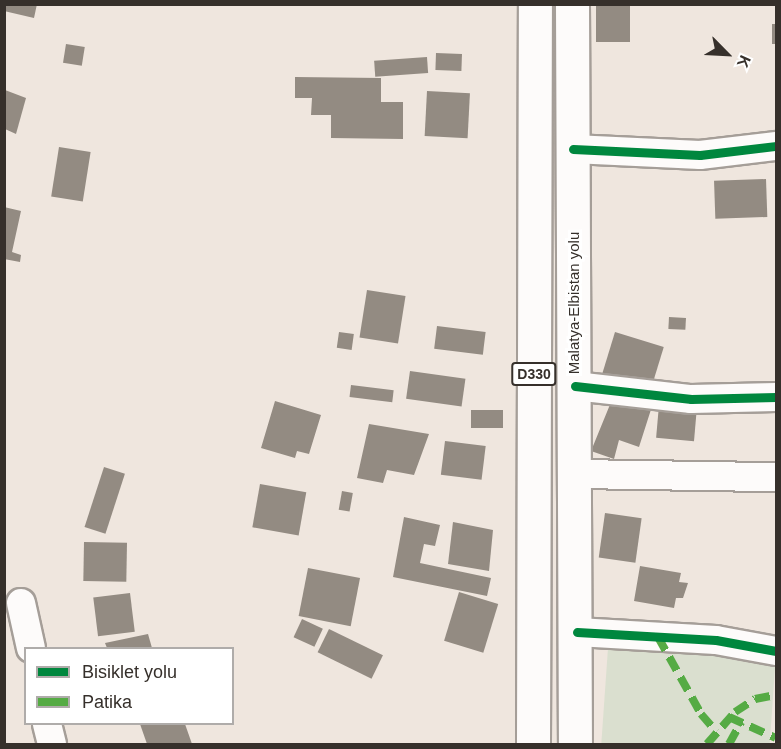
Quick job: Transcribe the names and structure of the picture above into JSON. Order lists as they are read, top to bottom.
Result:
{
  "streets": {
    "main road": ["Malatya-Elbistan yolu", "D330"]
  },
  "legend": ["Bisiklet yolu", "Patika"],
  "north": "bottom right"
}
